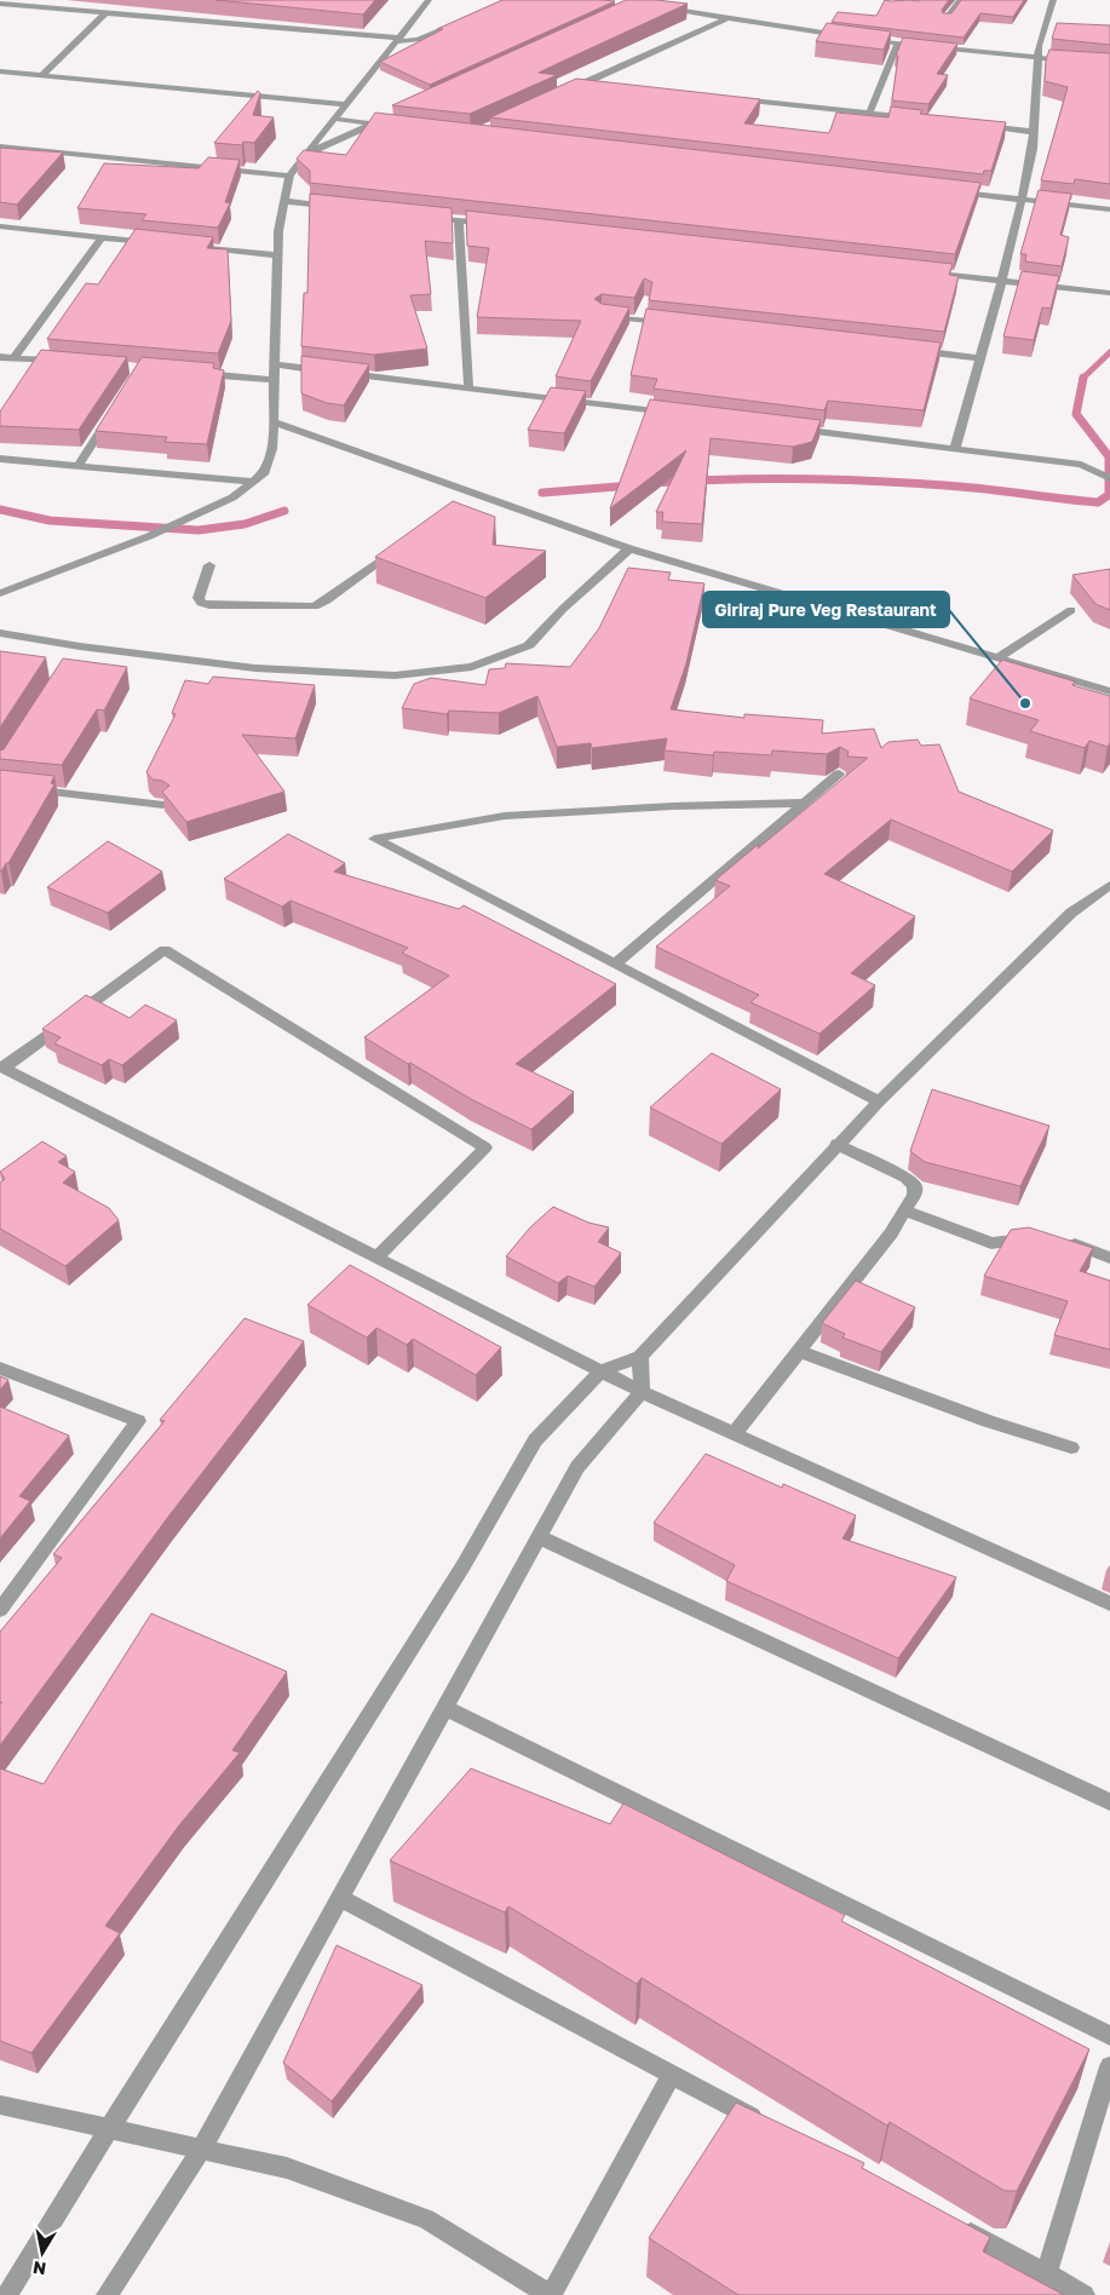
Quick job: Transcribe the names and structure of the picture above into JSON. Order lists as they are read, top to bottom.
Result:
{
  "places": ["Giriraj Pure Veg Restaurant"],
  "north": "bottom"
}
